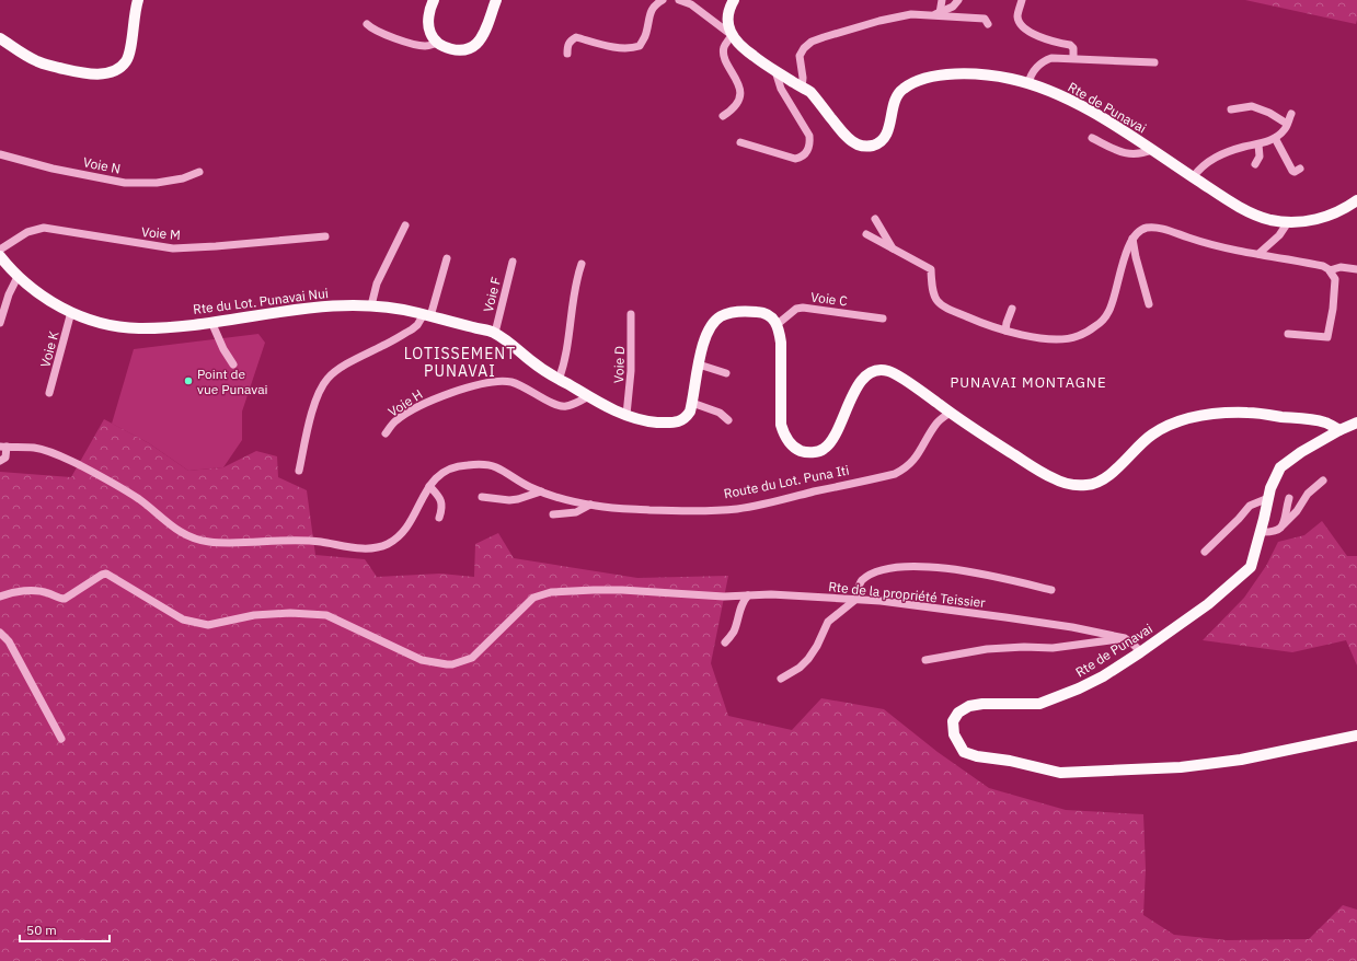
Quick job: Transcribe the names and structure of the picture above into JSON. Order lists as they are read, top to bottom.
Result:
{
  "streets": {
    "main road": ["Rte de Punavai", "Rte du Lot. Punavai Nui"],
    "street": [
      "Voie N",
      "Voie M",
      "Voie F",
      "Voie C",
      "Voie K",
      "Voie D",
      "Voie H",
      "Route du Lot. Puna Iti",
      "Rte de la propriété Teissier"
    ]
  },
  "crossings": [
    ["Voie F", "Rte du Lot. Punavai Nui"],
    ["Voie C", "Rte du Lot. Punavai Nui"],
    ["Rte du Lot. Punavai Nui", "Voie K"],
    ["Rte du Lot. Punavai Nui", "Voie D"],
    ["Rte du Lot. Punavai Nui", "Voie H"]
  ],
  "districts": ["LOTISSEMENT PUNAVAI", "PUNAVAI MONTAGNE"],
  "places": ["Point de vue Punavai"],
  "scale_bar": "50 m"
}
